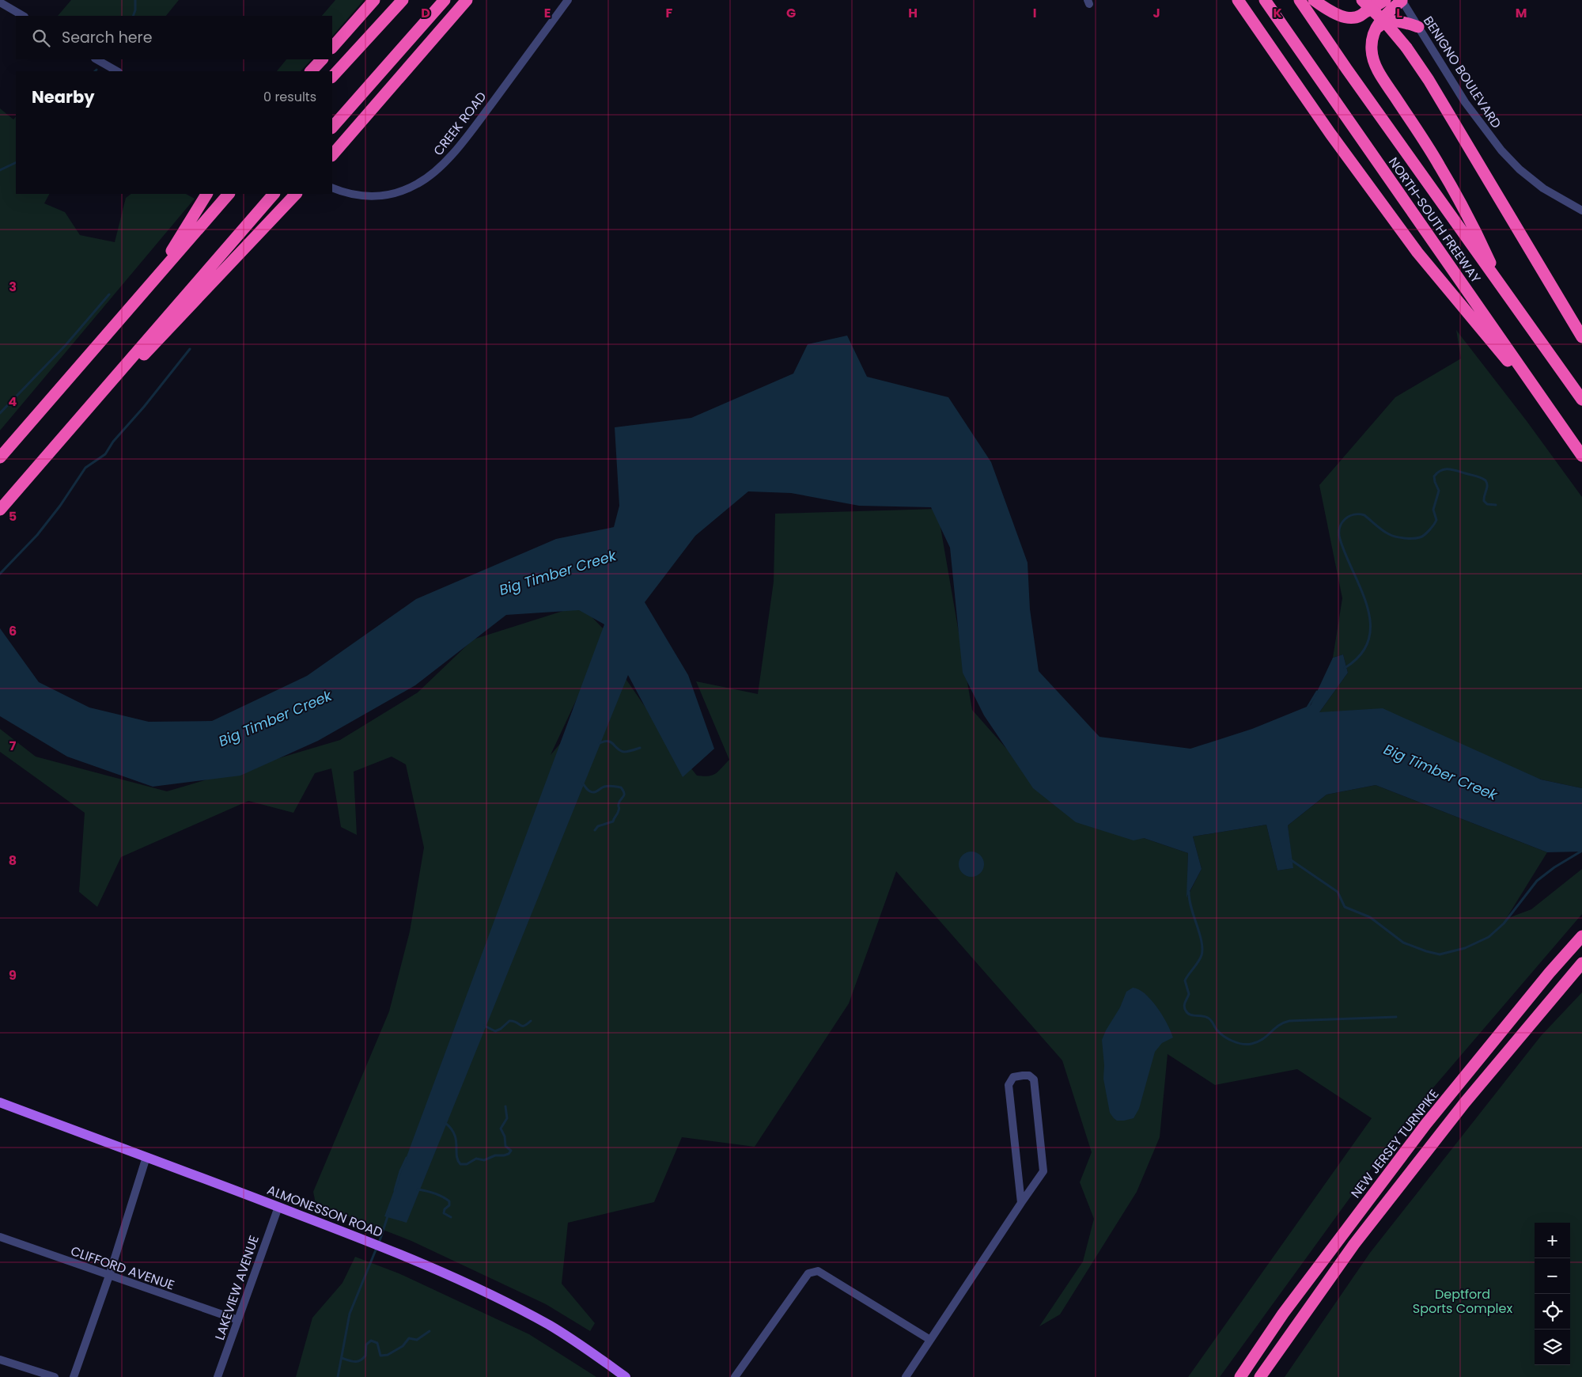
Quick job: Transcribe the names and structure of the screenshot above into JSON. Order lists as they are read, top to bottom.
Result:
{
  "streets": {
    "highway": ["NORTH-SOUTH FREEWAY", "NEW JERSEY TURNPIKE"],
    "main road": ["ALMONESSON ROAD"],
    "street": [
      "BENIGNO BOULEVARD",
      "CREEK ROAD",
      "CLIFFORD AVENUE",
      "LAKEVIEW AVENUE"
    ]
  },
  "crossings": [
    ["ALMONESSON ROAD", "LAKEVIEW AVENUE"],
    ["CLIFFORD AVENUE", "LAKEVIEW AVENUE"]
  ],
  "water": ["Big Timber Creek"],
  "parks": ["Deptford Sports Complex"],
  "page": {
    "search": "Search here",
    "heading": ["Nearby", "0 results"],
    "map_buttons": ["+", "−"]
  },
  "grid": {
    "columns": [
      "D",
      "E",
      "F",
      "G",
      "H",
      "I",
      "J",
      "K",
      "L",
      "M"
    ],
    "rows": [
      "3",
      "4",
      "5",
      "6",
      "7",
      "8",
      "9"
    ]
  }
}
